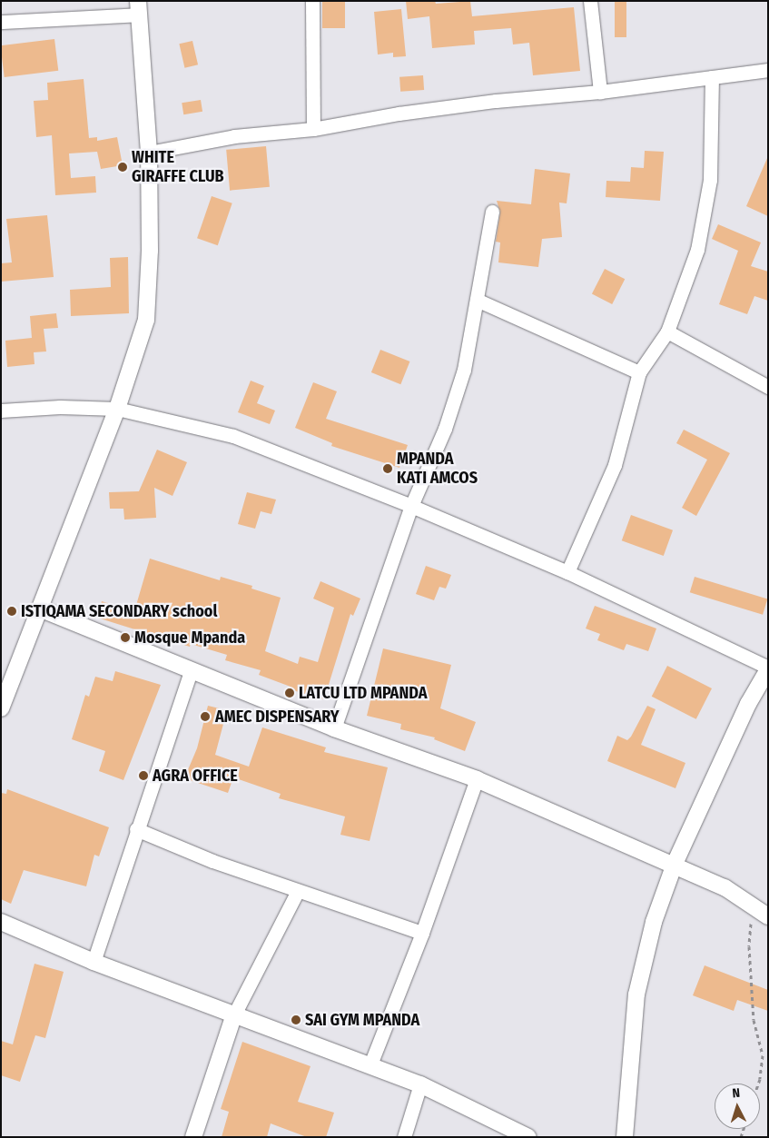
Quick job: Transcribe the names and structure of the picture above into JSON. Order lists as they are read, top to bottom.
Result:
{
  "places": [
    "WHITE GIRAFFE CLUB",
    "MPANDA KATI AMCOS",
    "ISTIQAMA SECONDARY school",
    "Mosque Mpanda",
    "LATCU LTD MPANDA",
    "AMEC DISPENSARY",
    "AGRA OFFICE",
    "SAI GYM MPANDA"
  ],
  "north": "top"
}
